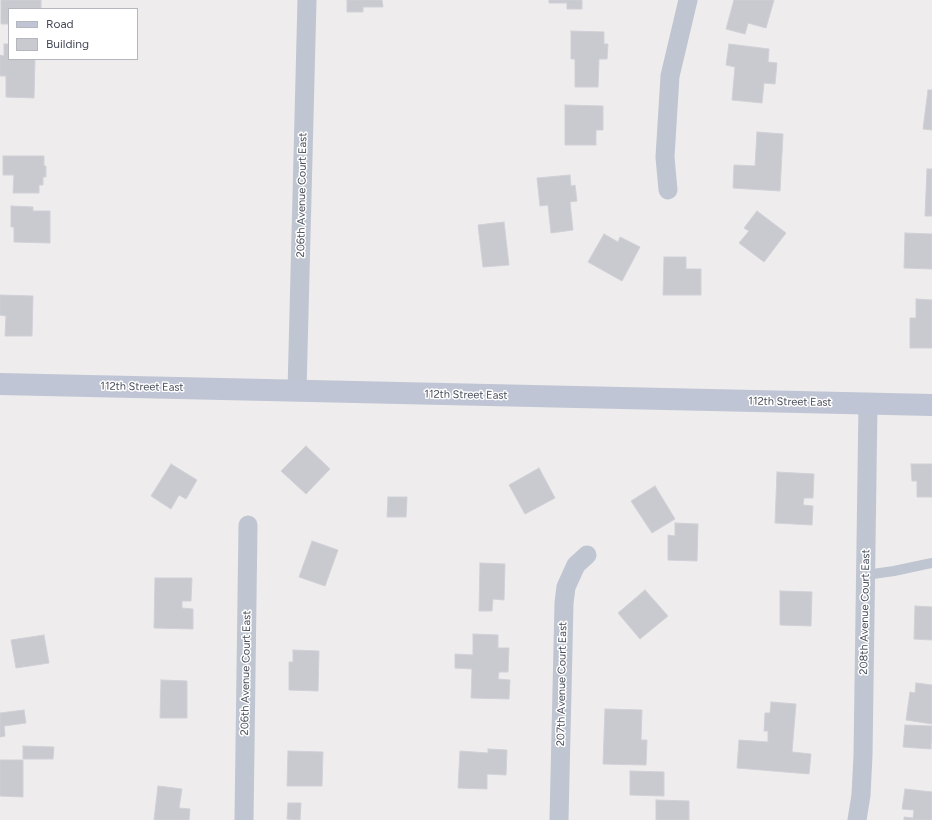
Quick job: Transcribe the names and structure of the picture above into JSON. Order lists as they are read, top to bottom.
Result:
{
  "streets": {
    "street": [
      "206th Avenue Court East",
      "112th Street East",
      "208th Avenue Court East",
      "207th Avenue Court East"
    ]
  },
  "crossings": [
    ["206th Avenue Court East", "112th Street East"],
    ["112th Street East", "208th Avenue Court East"]
  ],
  "legend": ["Road", "Building"]
}
